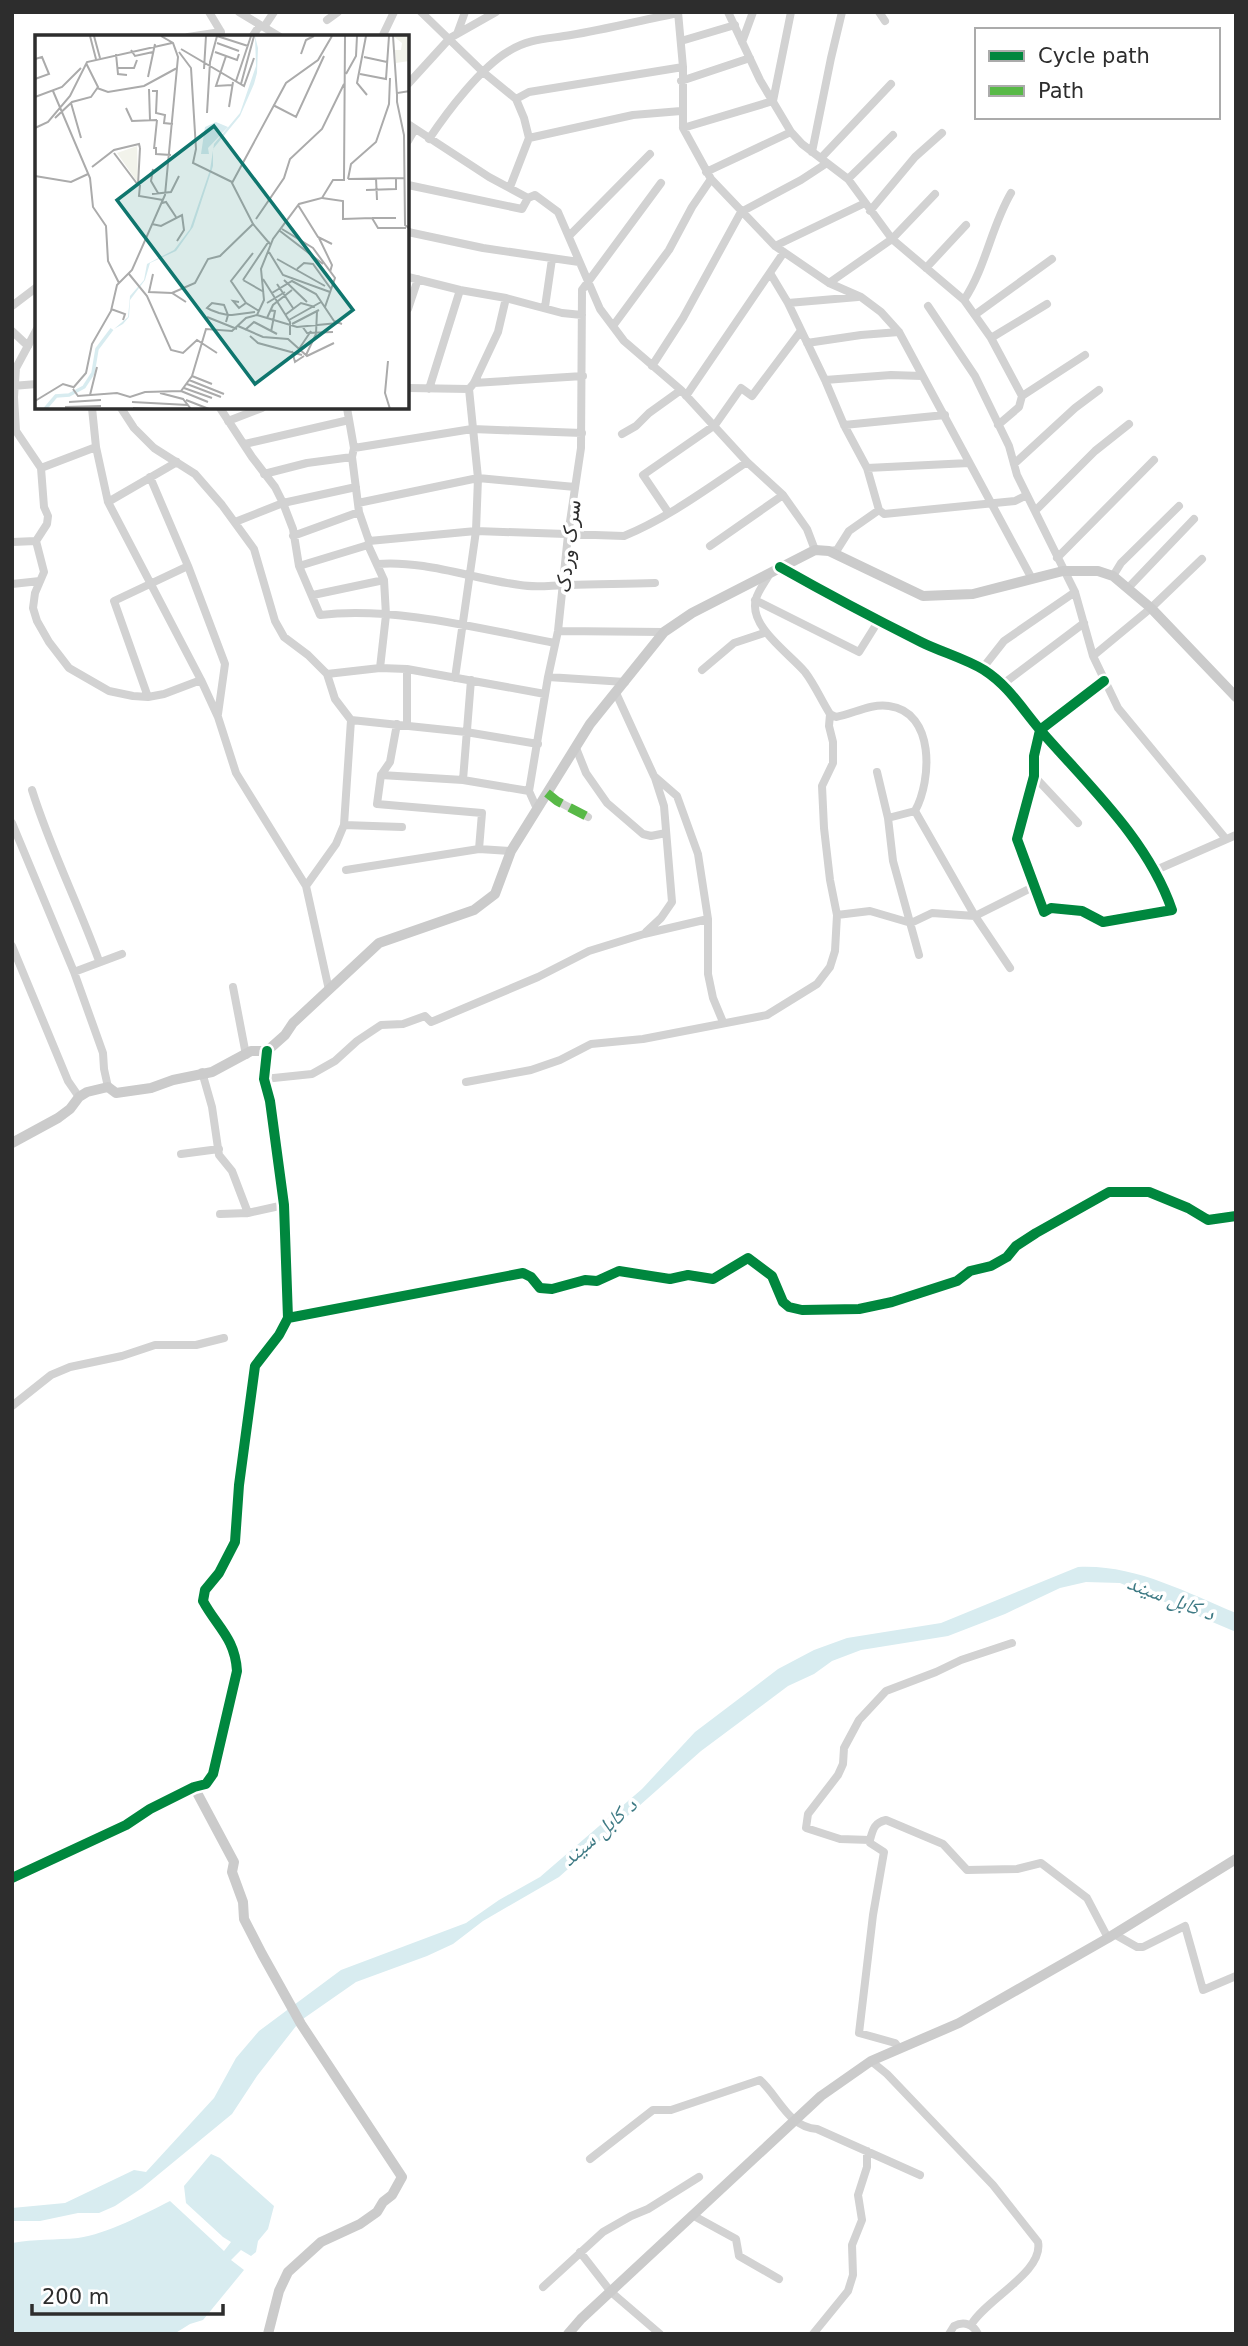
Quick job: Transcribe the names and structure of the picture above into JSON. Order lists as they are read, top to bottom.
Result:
{
  "streets": {
    "street": ["سرک وردک"]
  },
  "water": ["د کابل سيند"],
  "legend": ["Cycle path", "Path"],
  "scale_bar": "200 m"
}
